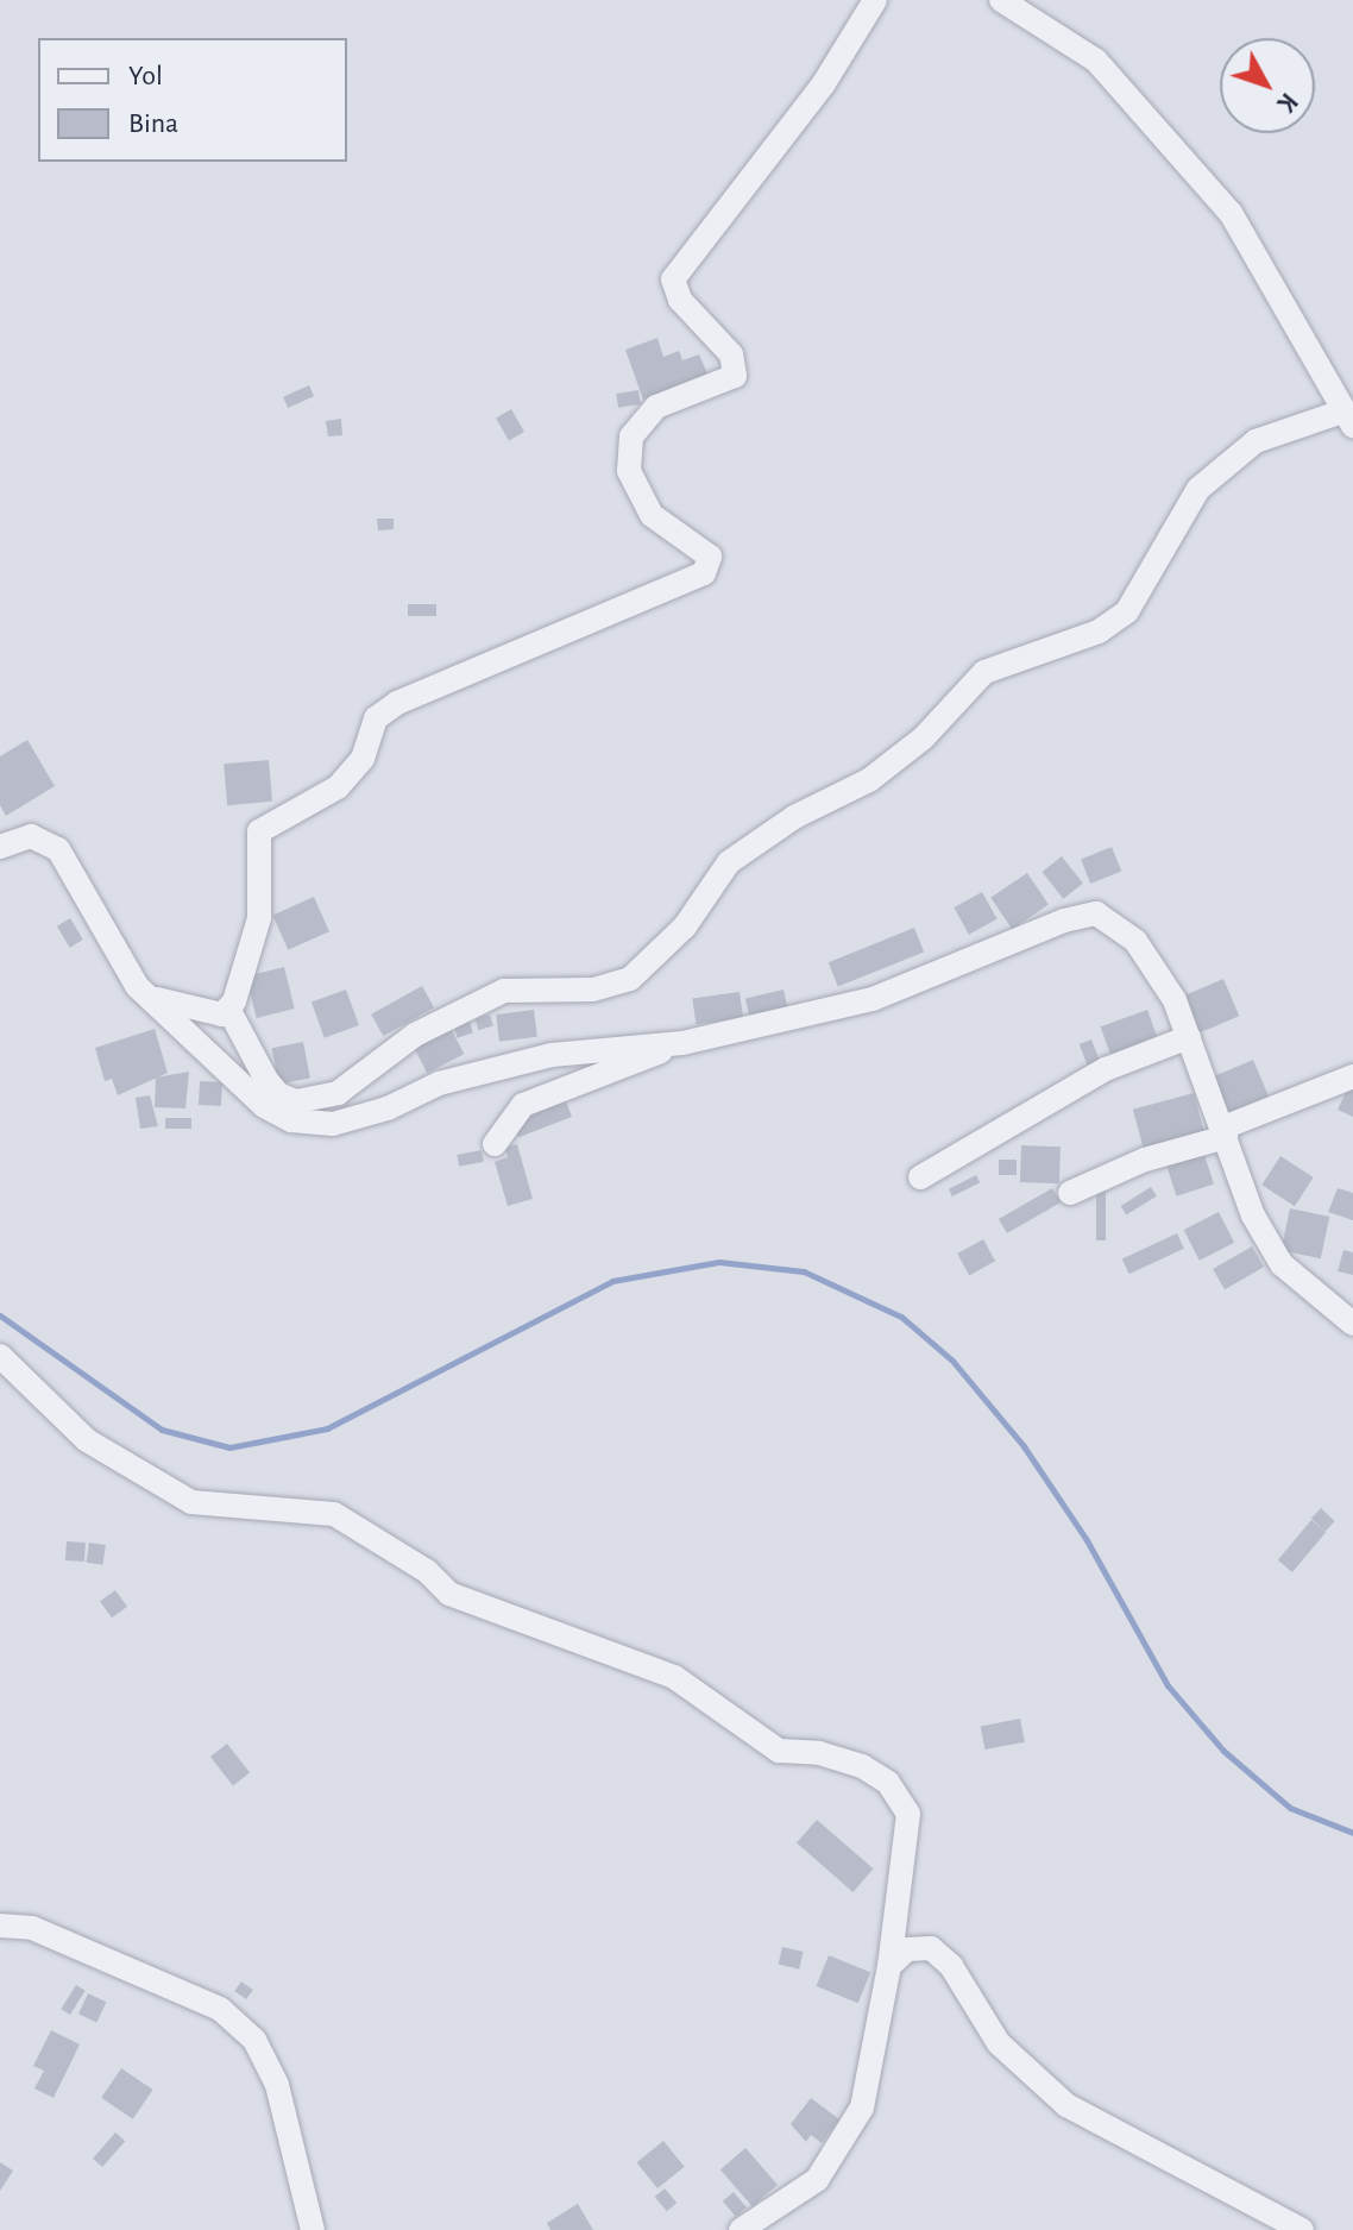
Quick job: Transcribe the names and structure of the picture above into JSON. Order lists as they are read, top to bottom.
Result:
{
  "legend": ["Yol", "Bina"],
  "north": "bottom right"
}
